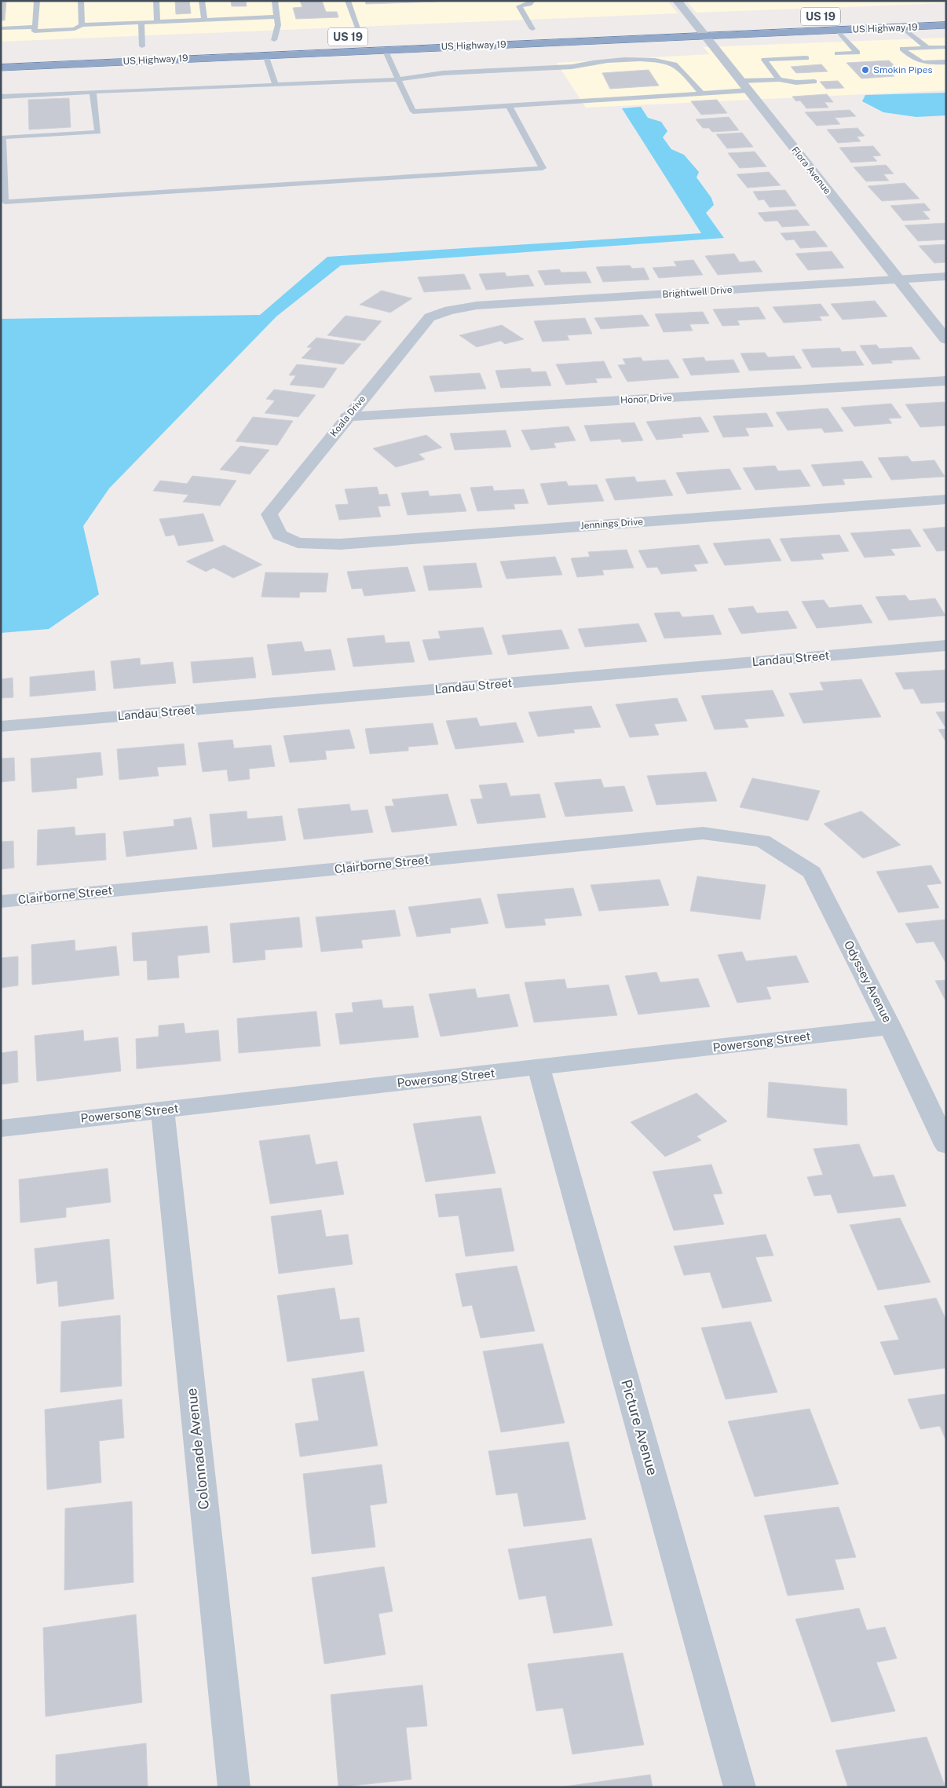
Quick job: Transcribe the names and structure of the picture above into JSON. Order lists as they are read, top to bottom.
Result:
{
  "streets": {
    "highway": ["US 19", "US Highway 19"],
    "street": [
      "Flora Avenue",
      "Brightwell Drive",
      "Honor Drive",
      "Koala Drive",
      "Jennings Drive",
      "Landau Street",
      "Clairborne Street",
      "Odyssey Avenue",
      "Powersong Street",
      "Picture Avenue",
      "Colonnade Avenue"
    ]
  },
  "crossings": [
    ["US Highway 19", "Flora Avenue"],
    ["Flora Avenue", "Brightwell Drive"],
    ["Brightwell Drive", "Koala Drive"],
    ["Honor Drive", "Koala Drive"],
    ["Koala Drive", "Jennings Drive"],
    ["Clairborne Street", "Odyssey Avenue"],
    ["Odyssey Avenue", "Powersong Street"],
    ["Powersong Street", "Picture Avenue"],
    ["Powersong Street", "Colonnade Avenue"]
  ],
  "places": ["Smokin Pipes"]
}
